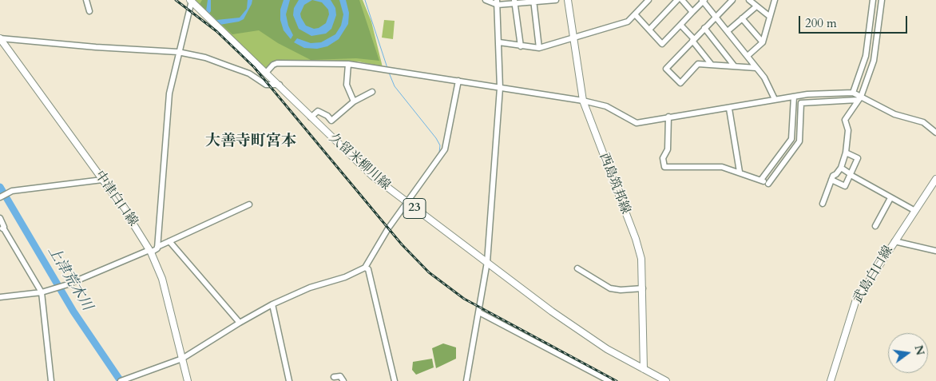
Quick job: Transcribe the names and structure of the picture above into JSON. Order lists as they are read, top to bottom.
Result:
{
  "streets": {
    "main road": [
      "久留米柳川線",
      "西島筑邦線",
      "中津白口線",
      "23",
      "武島白口線"
    ]
  },
  "crossings": [
    ["久留米柳川線", "西島筑邦線"]
  ],
  "districts": ["大善寺町宮本"],
  "water": ["上津荒木川"],
  "scale_bar": "200 m",
  "north": "right"
}
